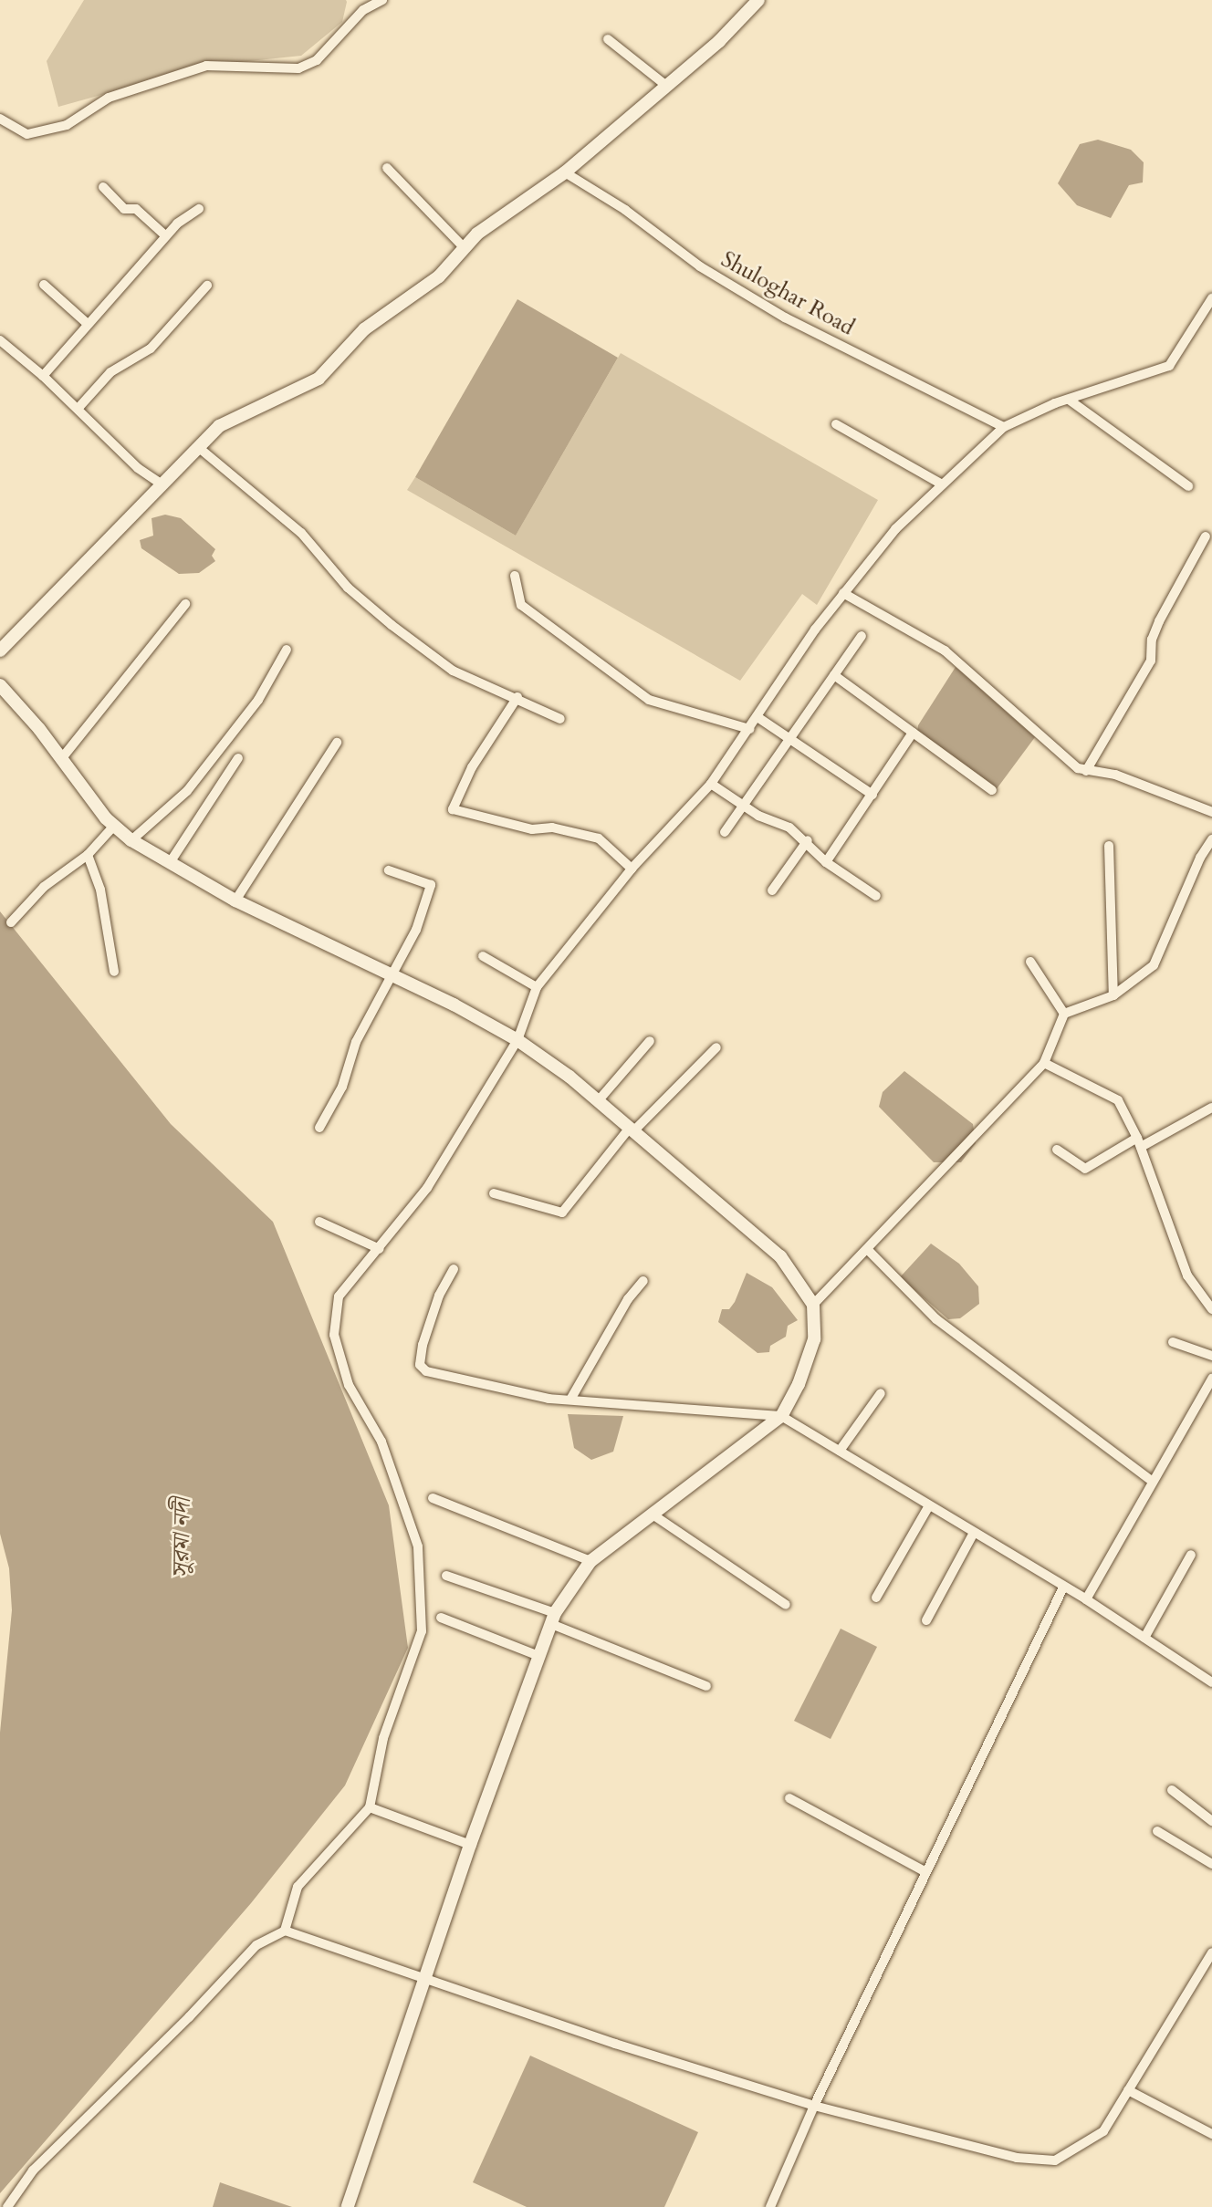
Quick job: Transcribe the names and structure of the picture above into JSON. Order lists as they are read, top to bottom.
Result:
{
  "streets": {
    "street": ["Shuloghar Road"]
  },
  "water": ["সুরমা নদী"]
}
